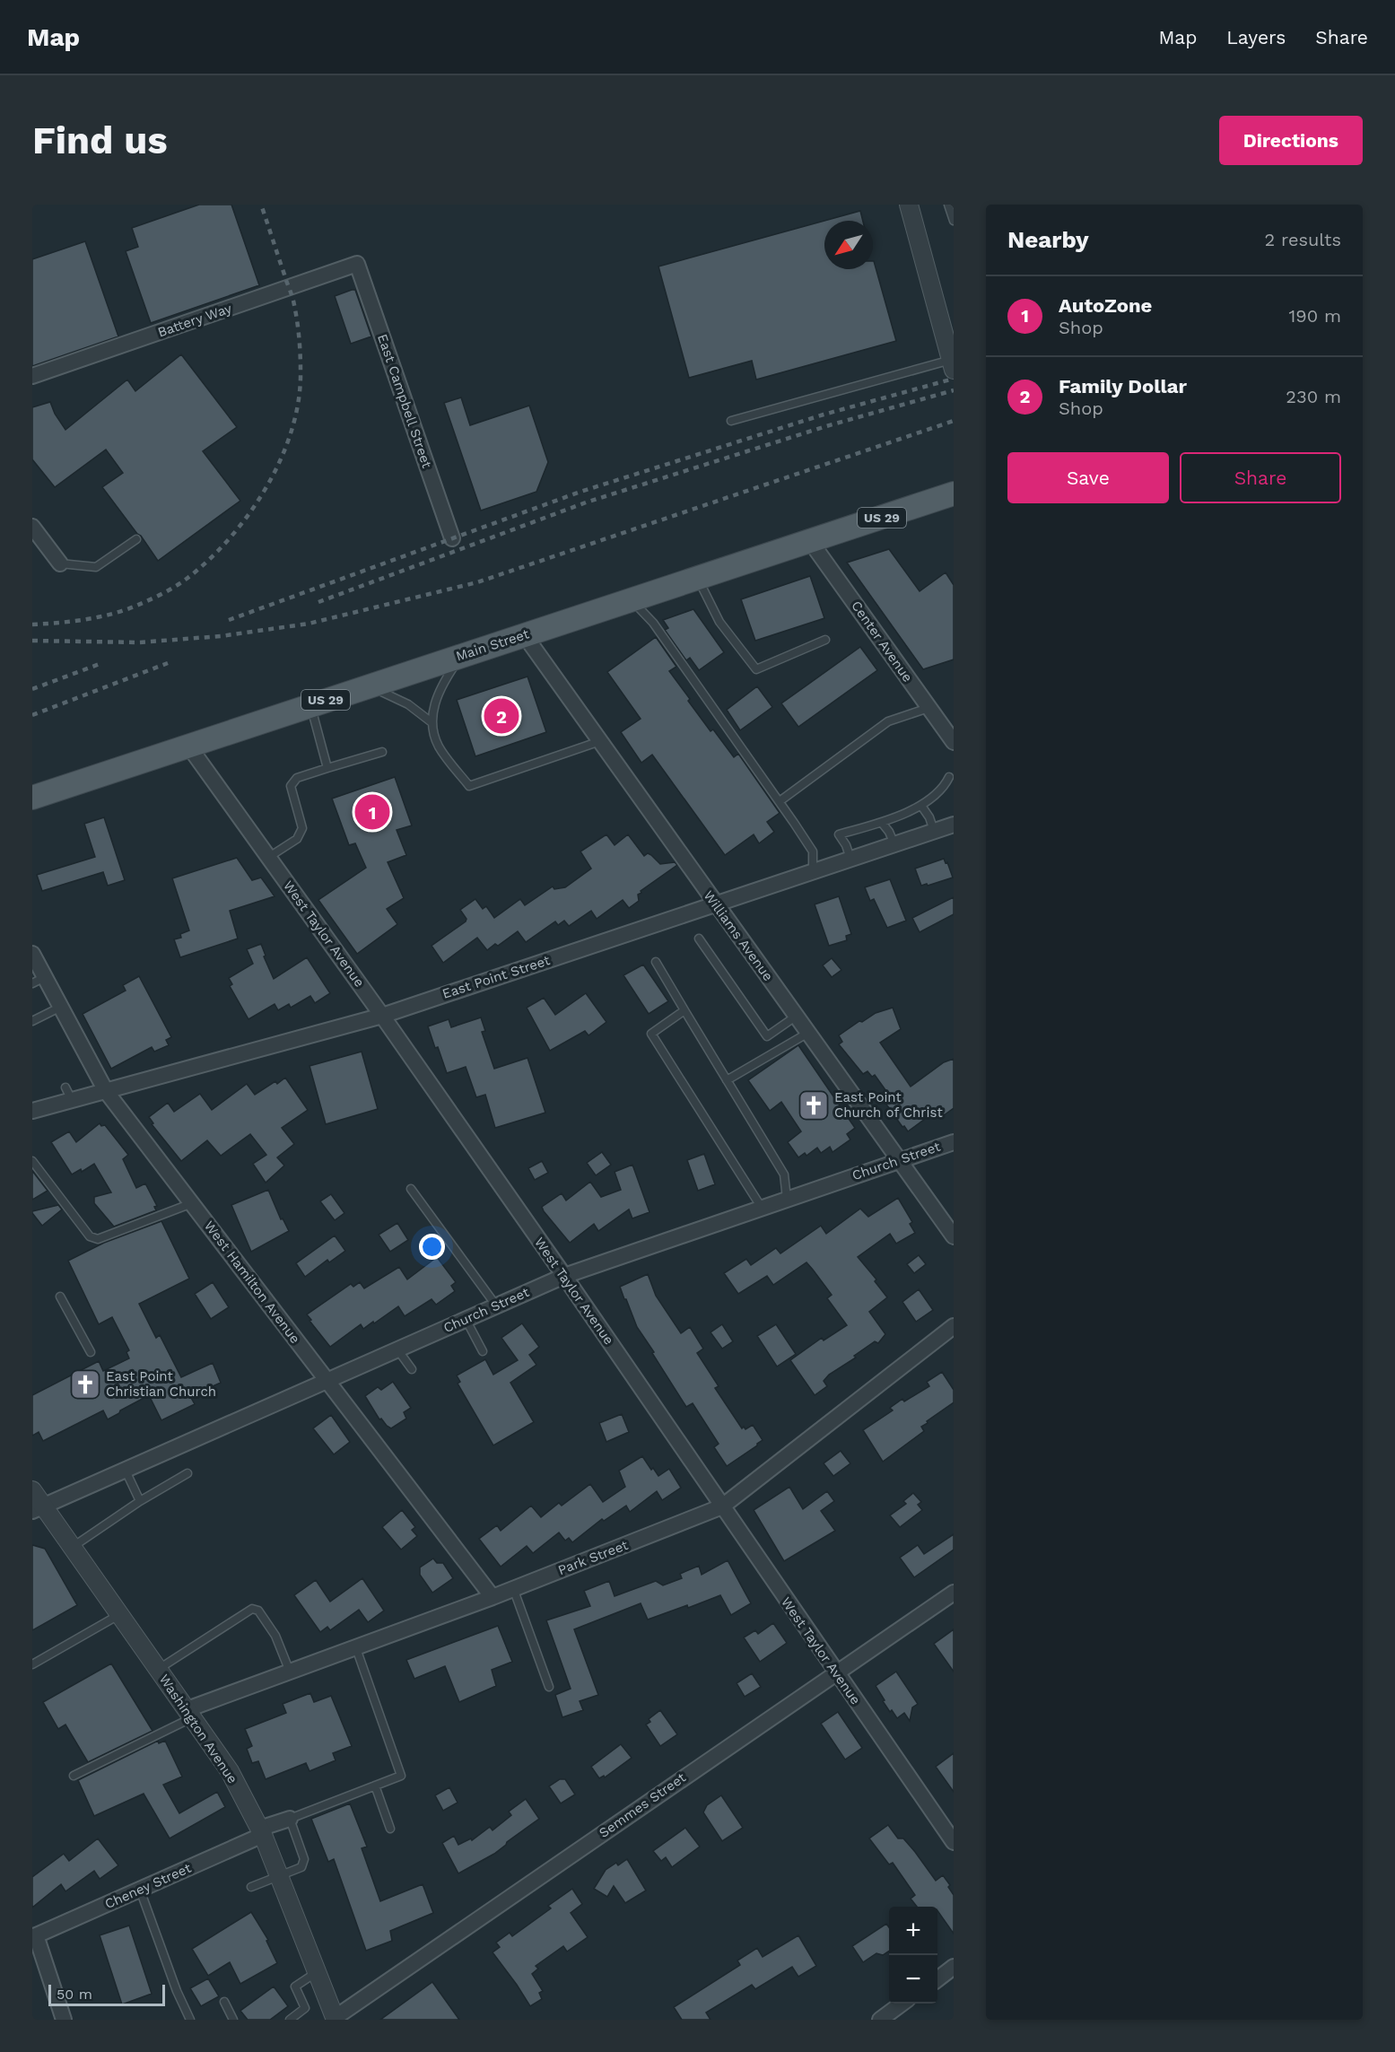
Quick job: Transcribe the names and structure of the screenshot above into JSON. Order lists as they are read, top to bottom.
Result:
{
  "streets": {
    "main road": ["US 29", "Main Street"],
    "street": [
      "Battery Way",
      "East Campbell Street",
      "Center Avenue",
      "West Taylor Avenue",
      "Williams Avenue",
      "East Point Street",
      "Church Street",
      "West Hamilton Avenue",
      "Park Street",
      "Washington Avenue",
      "Semmes Street",
      "Cheney Street"
    ]
  },
  "crossings": [
    ["Battery Way", "East Campbell Street"],
    ["Center Avenue", "Main Street"],
    ["Main Street", "West Taylor Avenue"],
    ["Main Street", "Williams Avenue"],
    ["West Taylor Avenue", "East Point Street"],
    ["West Taylor Avenue", "Church Street"],
    ["West Taylor Avenue", "Park Street"],
    ["West Taylor Avenue", "Semmes Street"],
    ["Williams Avenue", "East Point Street"],
    ["Williams Avenue", "Church Street"],
    ["East Point Street", "West Hamilton Avenue"],
    ["Church Street", "West Hamilton Avenue"],
    ["Church Street", "Washington Avenue"],
    ["West Hamilton Avenue", "Park Street"],
    ["Park Street", "Washington Avenue"],
    ["Washington Avenue", "Semmes Street"],
    ["Washington Avenue", "Cheney Street"]
  ],
  "places": {
    "church": ["East Point Church of Christ", "East Point Christian Church"]
  },
  "scale_bar": "50 m",
  "north": "bottom left",
  "page": {
    "header": "Map",
    "nav": ["Map", "Layers", "Share"],
    "buttons": [
      "Directions",
      ["Save", "Share"]
    ],
    "title": "Find us",
    "heading": ["Nearby", "2 results"],
    "list": [
      {
        "mark": "1",
        "name": "AutoZone",
        "note": "Shop",
        "value": "190 m"
      },
      {
        "mark": "2",
        "name": "Family Dollar",
        "note": "Shop",
        "value": "230 m"
      }
    ],
    "pins": ["2", "1"],
    "map_buttons": ["+", "−"],
    "scale": "50 m"
  }
}
